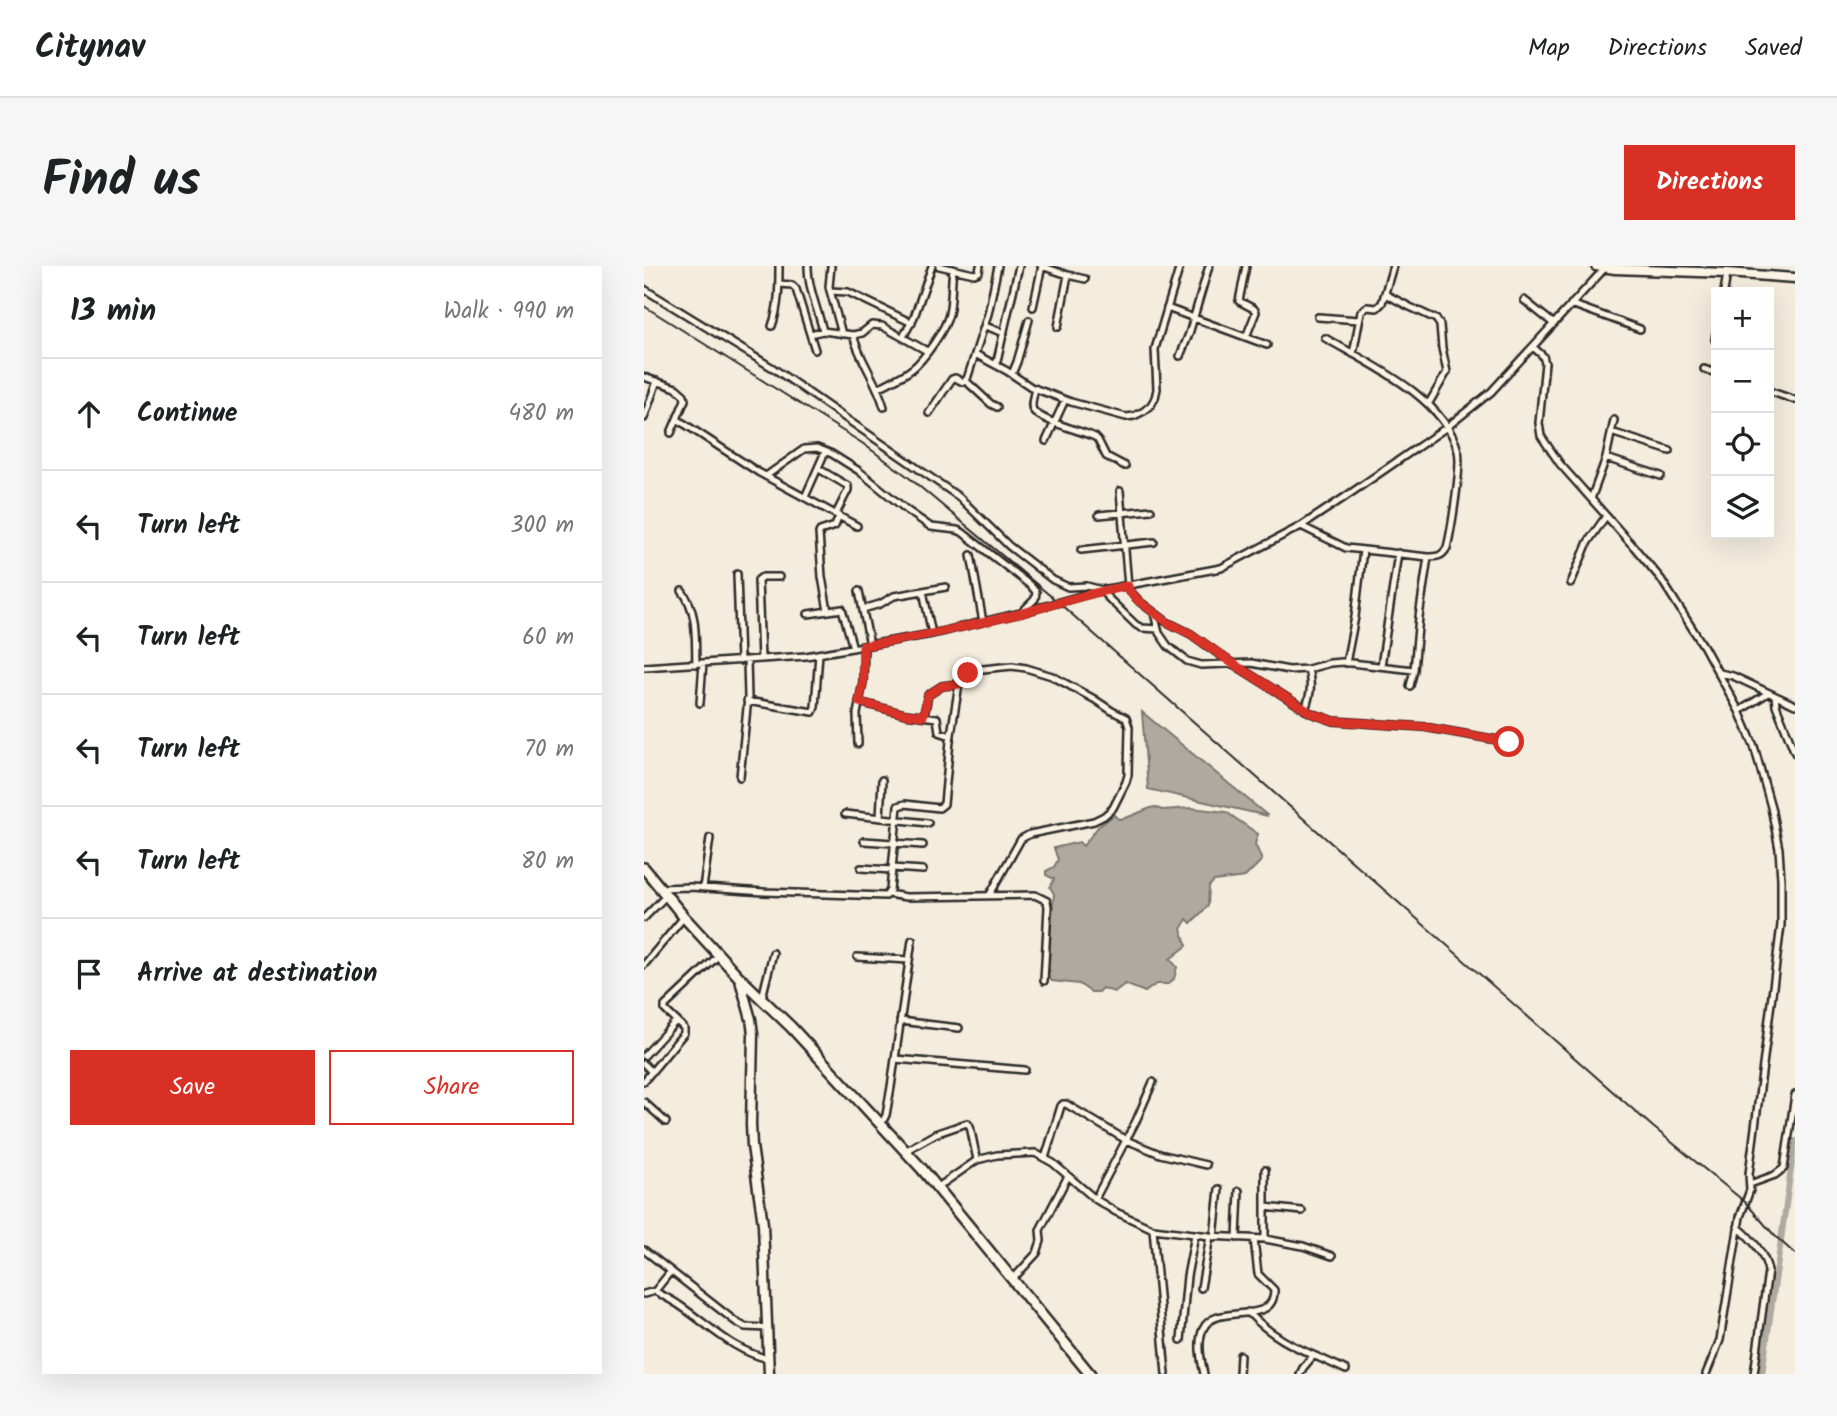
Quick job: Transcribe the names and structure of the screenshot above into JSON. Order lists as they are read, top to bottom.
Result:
{
  "page": {
    "header": "Citynav",
    "nav": ["Map", "Directions", "Saved"],
    "title": "Find us",
    "buttons": [
      "Directions",
      ["Save", "Share"]
    ],
    "heading": ["13 min", "Walk · 990 m"],
    "map_buttons": ["+", "−"],
    "list": [
      ["Continue", "480 m"],
      ["Turn left", "300 m"],
      ["Turn left", "60 m"],
      ["Turn left", "70 m"],
      ["Turn left", "80 m"],
      "Arrive at destination"
    ]
  }
}
